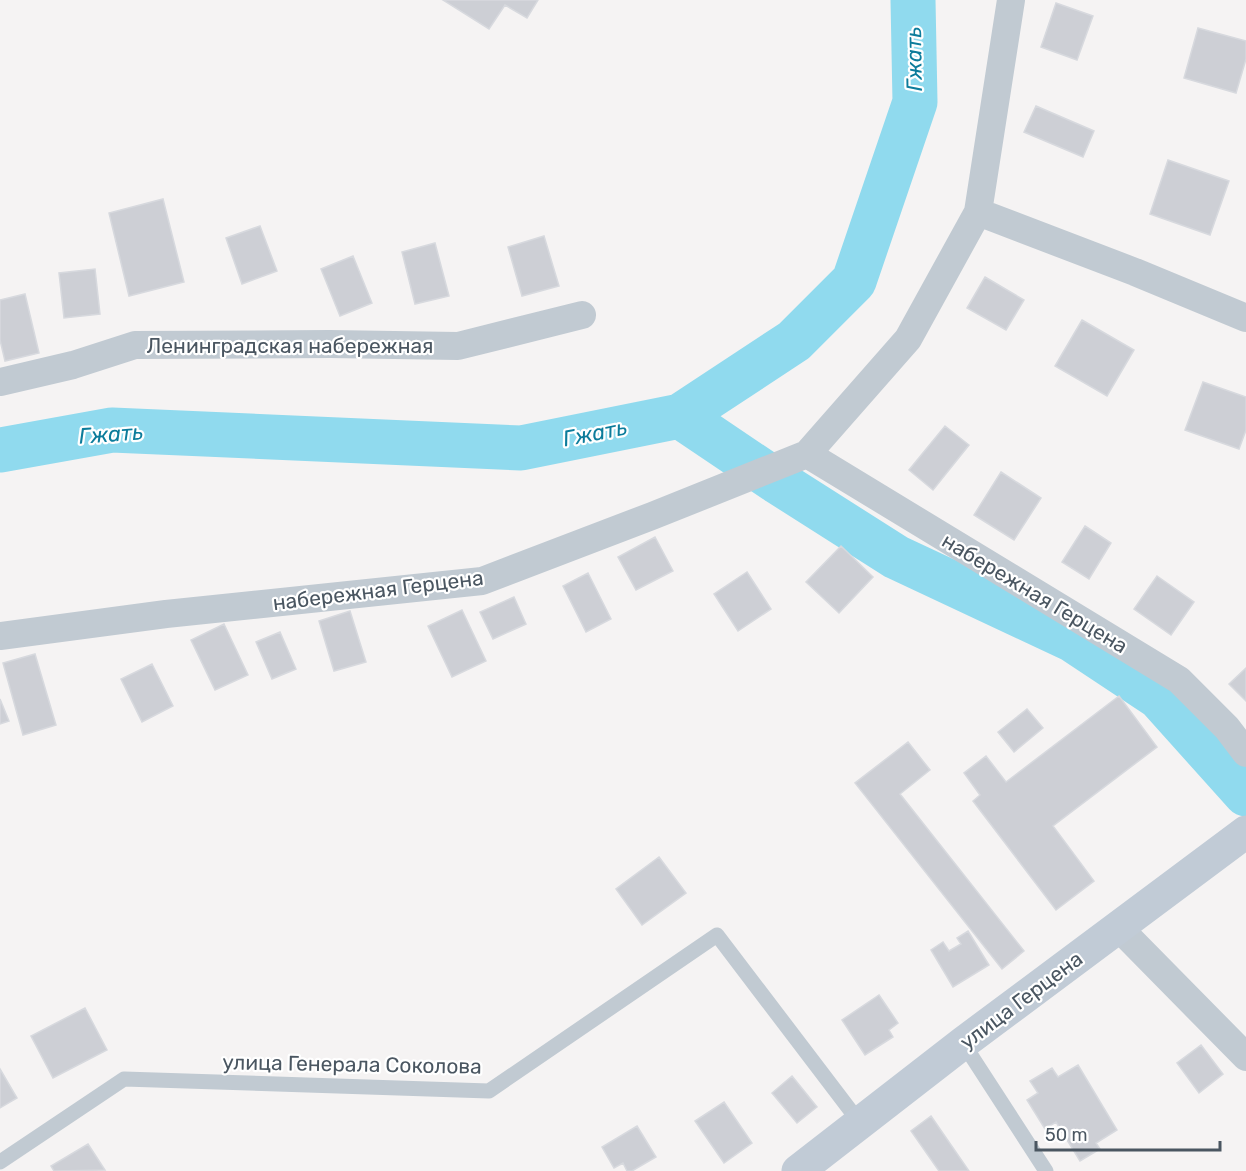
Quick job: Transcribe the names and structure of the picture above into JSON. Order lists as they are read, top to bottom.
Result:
{
  "streets": {
    "street": ["Ленинградская набережная", "набережная Герцена", "улица Герцена"],
    "lane": ["улица Генерала Соколова"]
  },
  "crossings": [
    ["улица Герцена", "улица Генерала Соколова"]
  ],
  "water": ["Гжать"],
  "scale_bar": "50 m"
}
